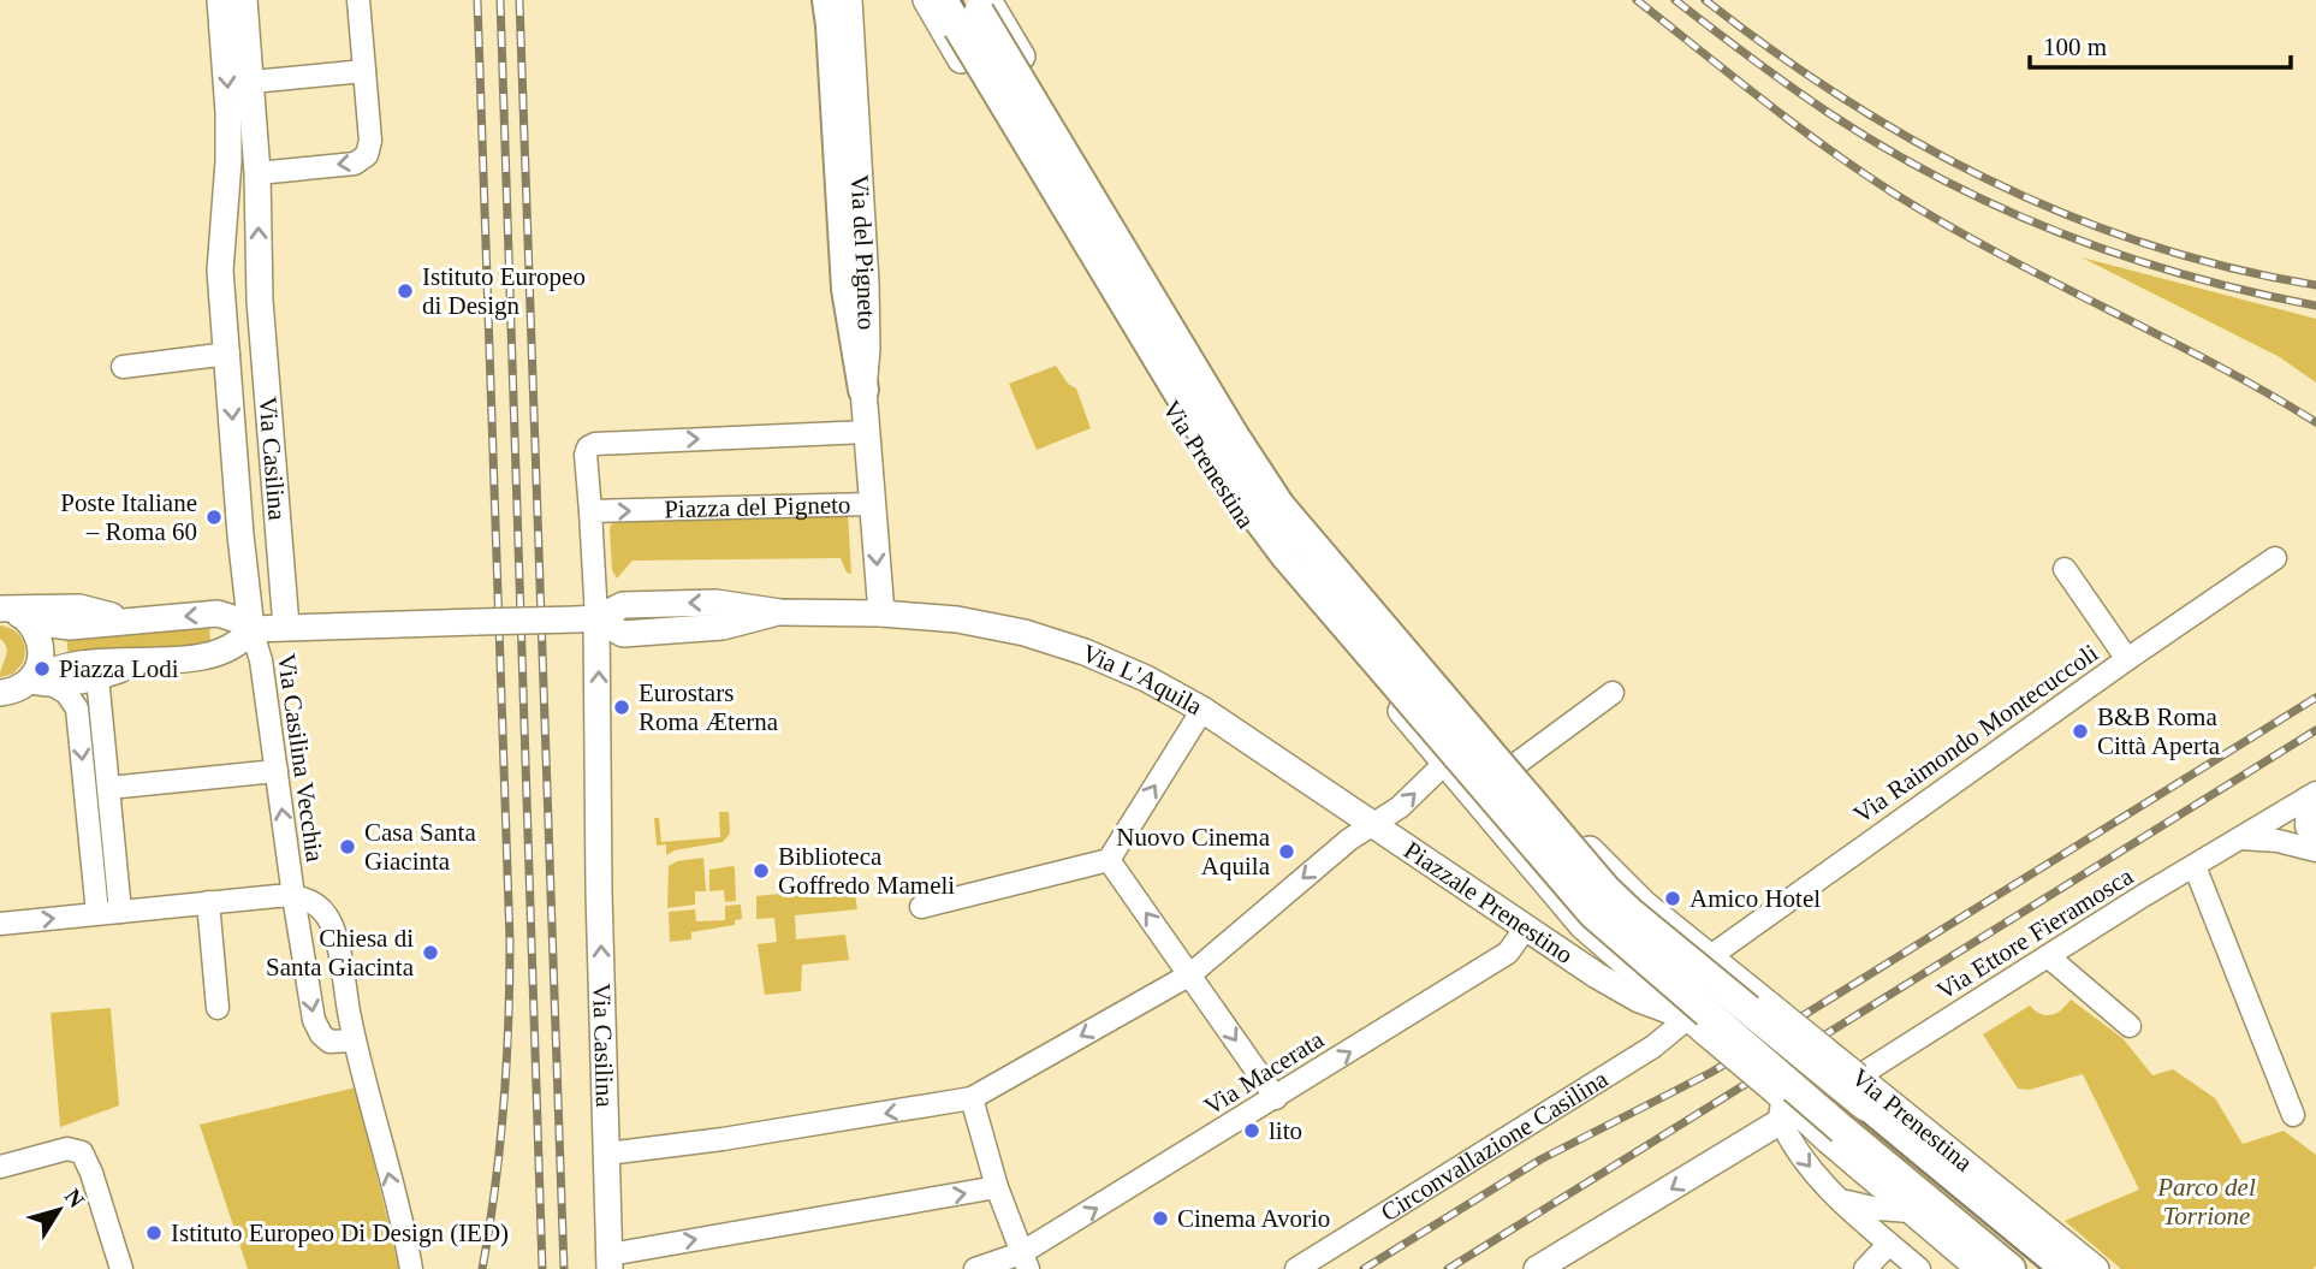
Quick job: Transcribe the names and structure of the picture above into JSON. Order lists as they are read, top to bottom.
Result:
{
  "streets": {
    "main road": [
      "Via del Pigneto",
      "Via Casilina",
      "Via Prenestina",
      "Piazza del Pigneto",
      "Via L'Aquila",
      "Piazzale Prenestino"
    ],
    "street": [
      "Via Raimondo Montecuccoli",
      "Via Casilina Vecchia",
      "Via Ettore Fieramosca",
      "Via Macerata",
      "Circonvallazione Casilina"
    ]
  },
  "crossings": [
    ["Via del Pigneto", "Piazza del Pigneto"],
    ["Via Casilina", "Via Casilina Vecchia"],
    ["Via Prenestina", "Via Raimondo Montecuccoli"],
    ["Via Prenestina", "Piazzale Prenestino"],
    ["Via Prenestina", "Via Ettore Fieramosca"],
    ["Piazza del Pigneto", "Via L'Aquila"],
    ["Via L'Aquila", "Piazzale Prenestino"],
    ["Piazzale Prenestino", "Via Macerata"],
    ["Piazzale Prenestino", "Circonvallazione Casilina"]
  ],
  "parks": ["Parco del Torrione"],
  "places": [
    "Istituto Europeo di Design",
    "Poste Italiane – Roma 60",
    "Piazza Lodi",
    "Eurostars Roma Æterna",
    "B&B Roma Città Aperta",
    "Casa Santa Giacinta",
    "Nuovo Cinema Aquila",
    "Biblioteca Goffredo Mameli",
    "Amico Hotel",
    "Chiesa di Santa Giacinta",
    "lito",
    "Cinema Avorio",
    "Istituto Europeo Di Design (IED)"
  ],
  "scale_bar": "100 m",
  "north": "top right"
}
